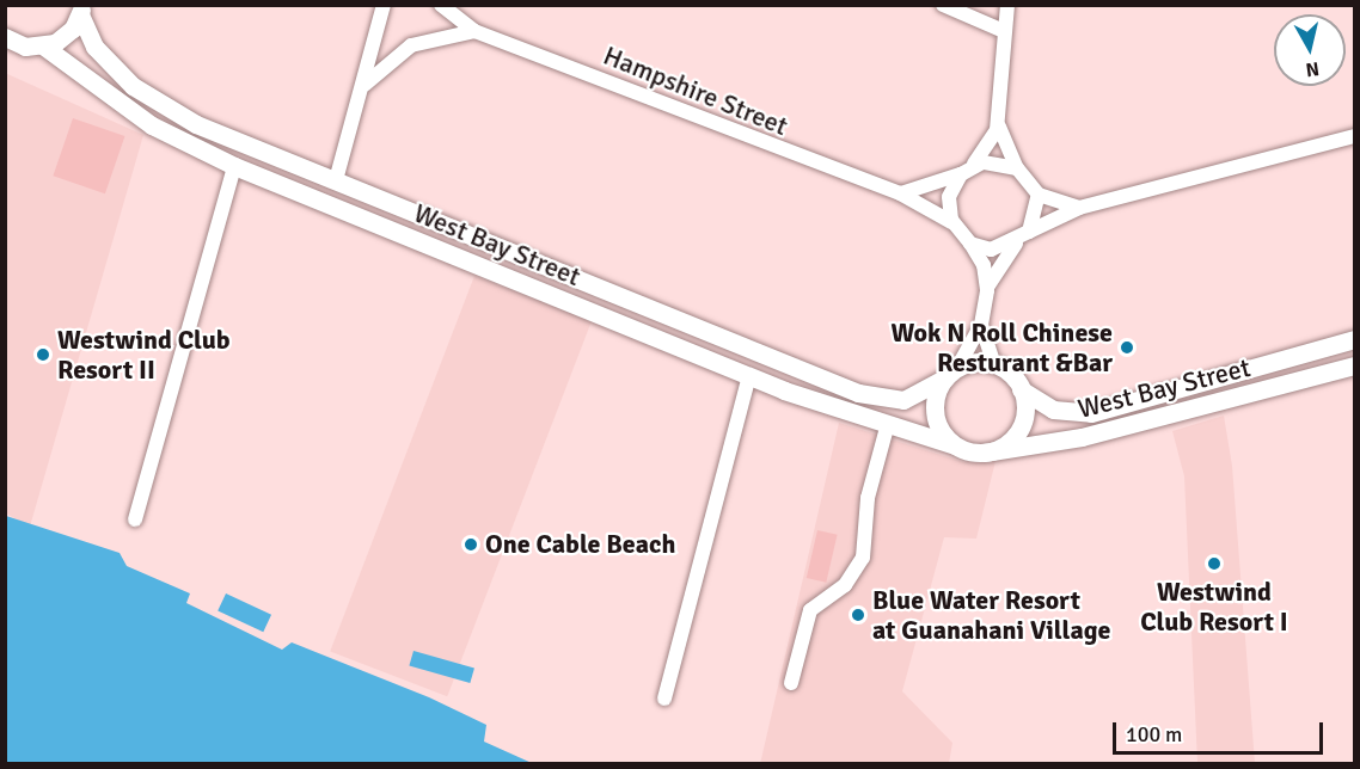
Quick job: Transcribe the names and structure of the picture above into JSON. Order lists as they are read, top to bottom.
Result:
{
  "streets": {
    "main road": ["West Bay Street"],
    "street": ["Hampshire Street"]
  },
  "places": [
    "Wok N Roll Chinese Resturant &Bar",
    "Westwind Club Resort II",
    "One Cable Beach",
    "Westwind Club Resort I",
    "Blue Water Resort at Guanahani Village"
  ],
  "scale_bar": "100 m",
  "north": "bottom"
}
